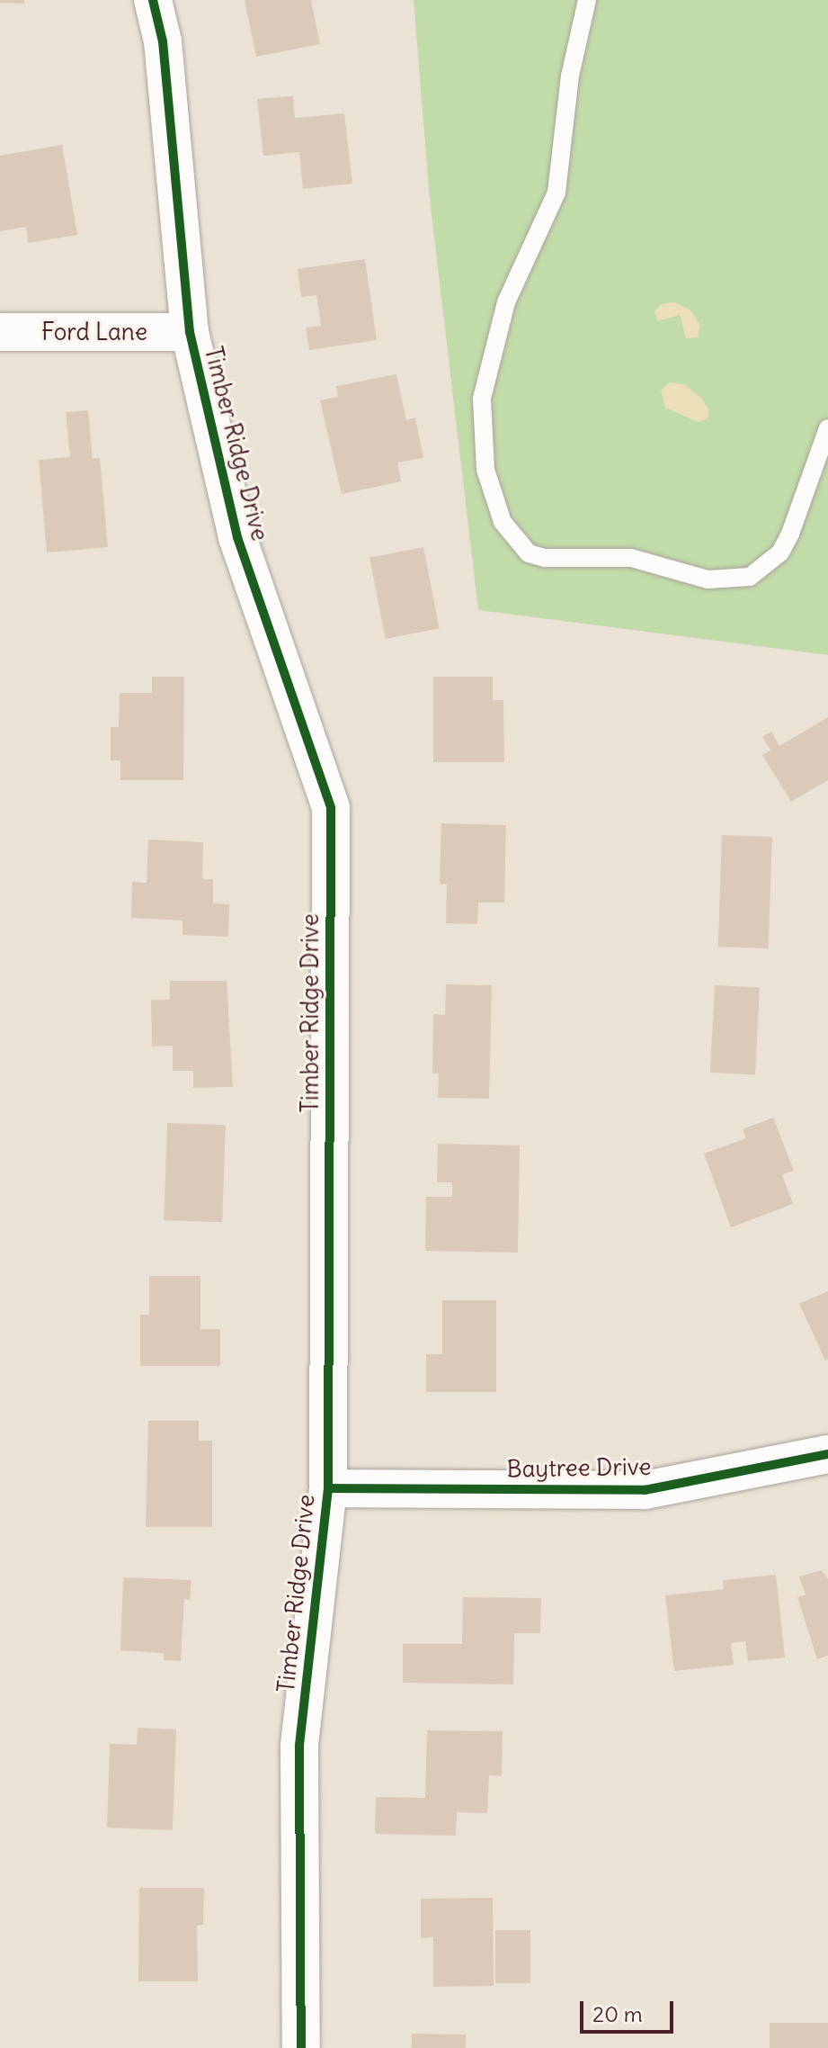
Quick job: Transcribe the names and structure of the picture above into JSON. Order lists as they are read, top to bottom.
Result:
{
  "streets": {
    "street": ["Ford Lane", "Timber Ridge Drive", "Baytree Drive"]
  },
  "crossings": [
    ["Ford Lane", "Timber Ridge Drive"],
    ["Timber Ridge Drive", "Baytree Drive"]
  ],
  "scale_bar": "20 m"
}
